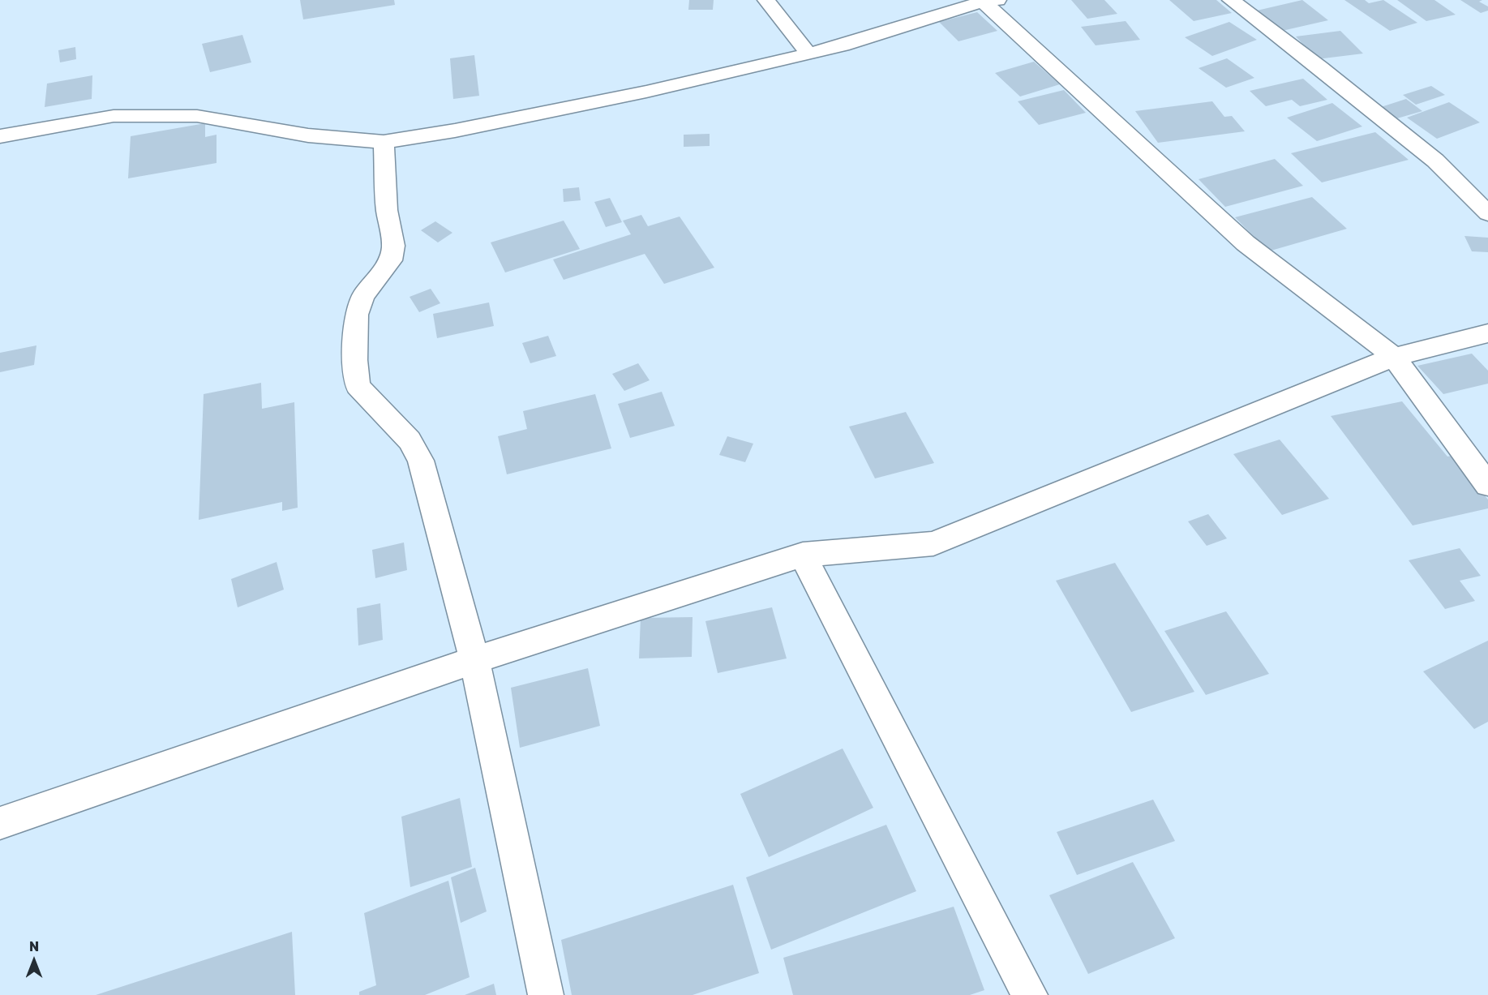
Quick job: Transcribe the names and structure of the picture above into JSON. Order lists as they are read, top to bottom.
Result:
{
  "north": "top"
}
